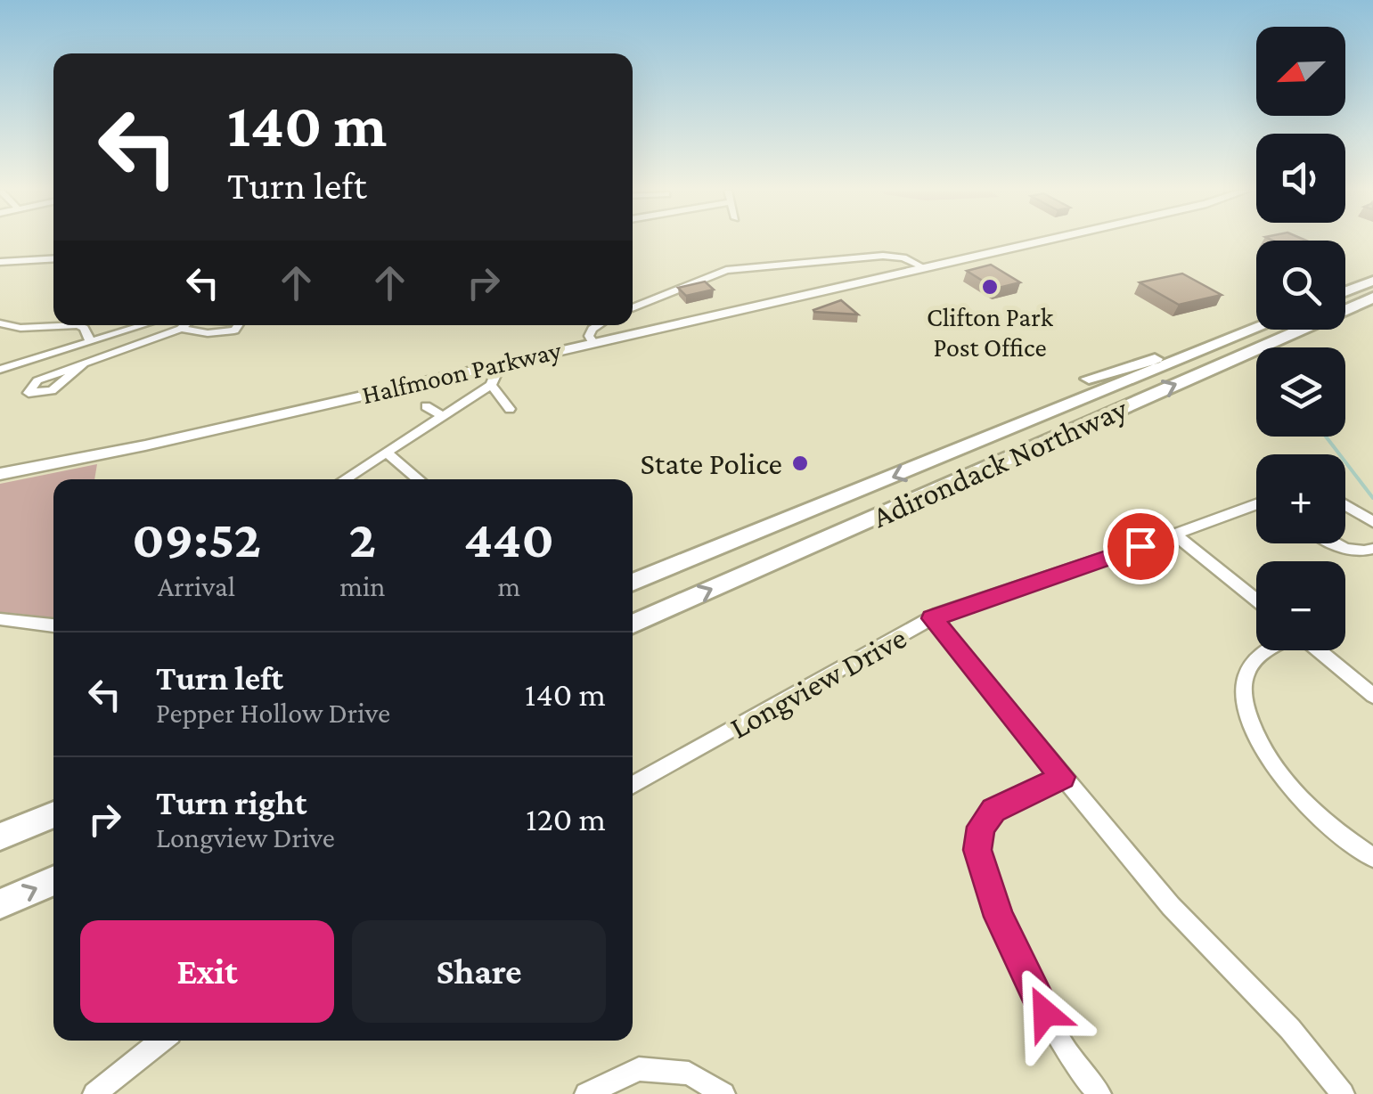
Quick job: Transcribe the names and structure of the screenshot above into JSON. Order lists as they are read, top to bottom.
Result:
{
  "streets": {
    "highway": ["Adirondack Northway"],
    "main road": ["Halfmoon Parkway"],
    "street": ["Longview Drive"]
  },
  "places": ["Clifton Park Post Office", "State Police"],
  "north": "bottom left",
  "page": {
    "map_buttons": ["+", "−"],
    "turn": ["140 m", "Turn left"],
    "eta": [
      "09:52",
      "Arrival",
      "2",
      "min",
      "440",
      "m"
    ],
    "list": [
      {
        "name": "Turn left",
        "note": "Pepper Hollow Drive",
        "value": "140 m"
      },
      {
        "name": "Turn right",
        "note": "Longview Drive",
        "value": "120 m"
      }
    ],
    "buttons": ["Exit", "Share"]
  }
}
